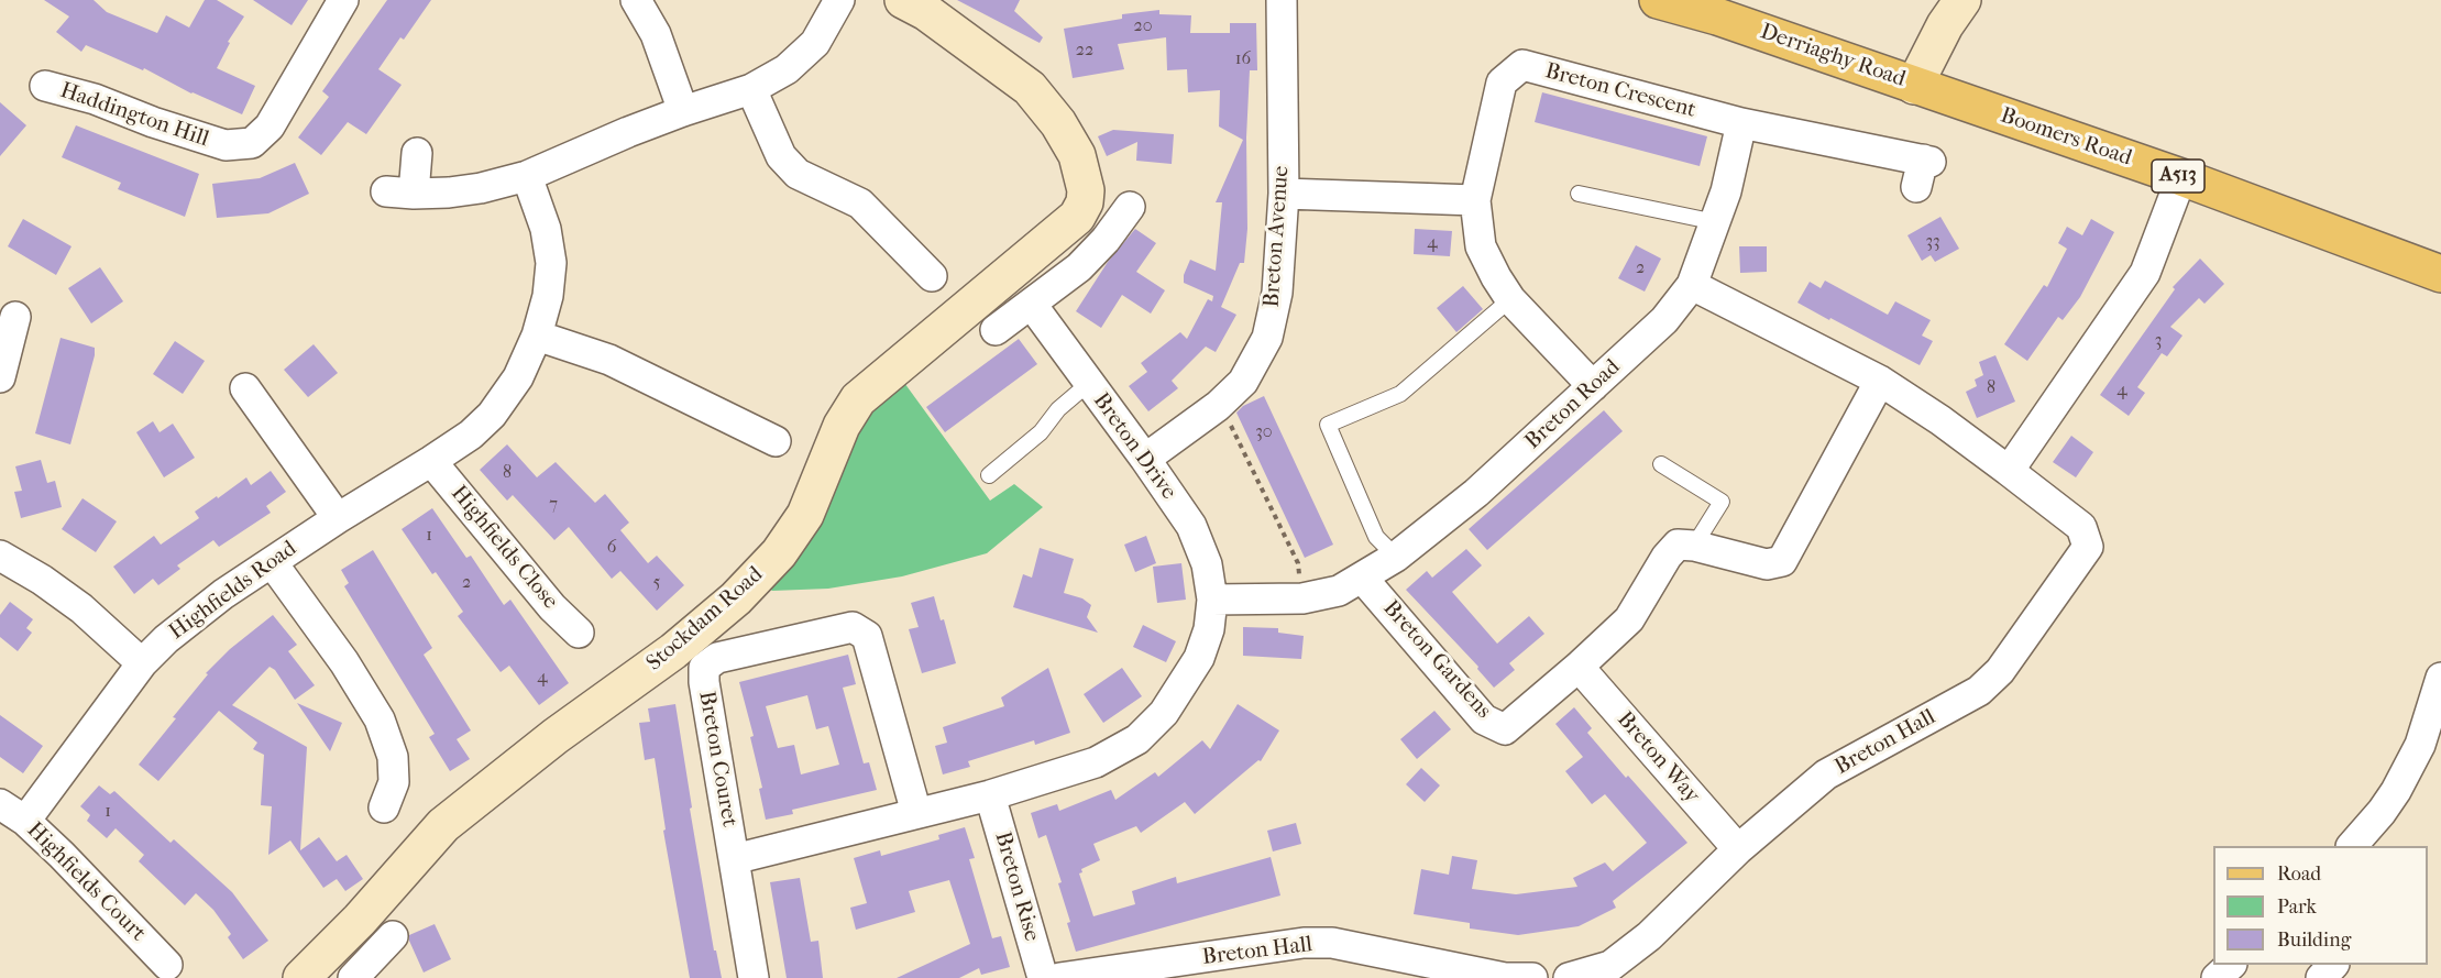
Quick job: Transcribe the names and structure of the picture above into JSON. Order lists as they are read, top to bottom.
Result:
{
  "streets": {
    "main road": ["Derriaghy Road", "Boomers Road", "A513"],
    "street": [
      "Breton Crescent",
      "Haddington Hill",
      "Breton Avenue",
      "Breton Road",
      "Breton Drive",
      "Highfields Close",
      "Highfields Road",
      "Stockdam Road",
      "Breton Gardens",
      "Breton Hall",
      "Breton Way",
      "Breton Couret",
      "Highfields Court",
      "Breton Rise"
    ]
  },
  "crossings": [
    ["Derriaghy Road", "Boomers Road"],
    ["Breton Crescent", "Breton Road"],
    ["Breton Avenue", "Breton Drive"],
    ["Breton Road", "Breton Drive"],
    ["Breton Road", "Breton Gardens"],
    ["Breton Road", "Breton Hall"],
    ["Breton Drive", "Breton Couret"],
    ["Breton Drive", "Breton Rise"],
    ["Highfields Close", "Highfields Road"],
    ["Highfields Road", "Highfields Court"],
    ["Breton Gardens", "Breton Way"],
    ["Breton Hall", "Breton Way"],
    ["Breton Couret", "Breton Rise"]
  ],
  "house_numbers": [
    "20",
    "22",
    "16",
    "33",
    "4",
    "2",
    "3",
    "8",
    "4",
    "30",
    "8",
    "7",
    "1",
    "6",
    "2",
    "5",
    "4",
    "1"
  ],
  "legend": ["Road", "Park", "Building"]
}
